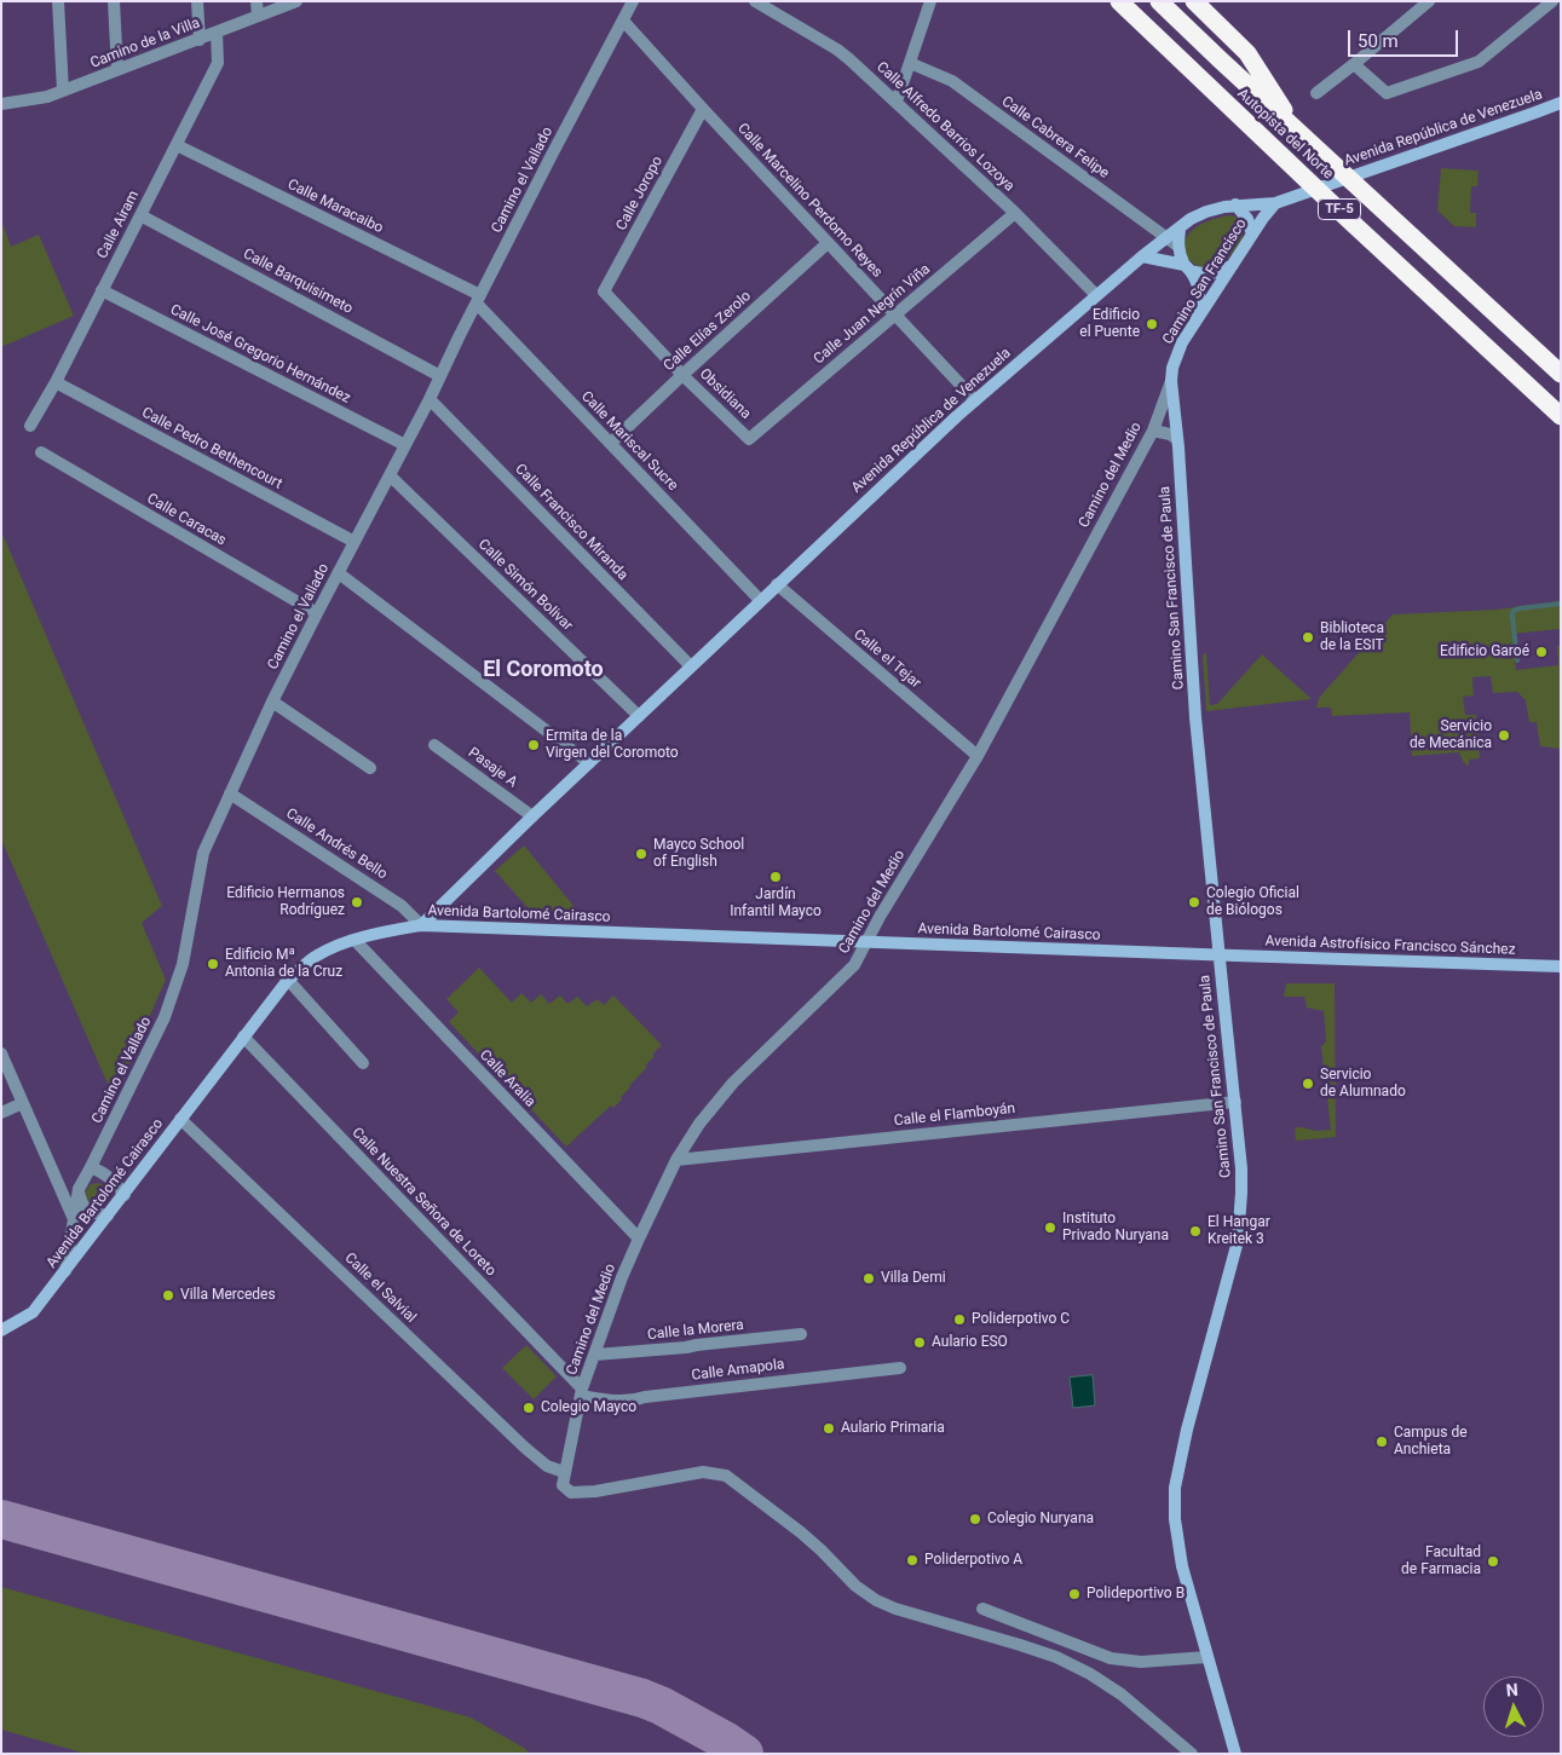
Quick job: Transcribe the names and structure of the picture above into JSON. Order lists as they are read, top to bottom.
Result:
{
  "streets": {
    "highway": ["Autopista del Norte", "TF-5"],
    "street": [
      "Camino de la Villa",
      "Calle Alfredo Barrios Lozoya",
      "Avenida República de Venezuela",
      "Calle Cabrera Felipe",
      "Camino el Vallado",
      "Calle Joropo",
      "Calle Marcelino Perdomo Reyes",
      "Calle Maracaibo",
      "Calle Airam",
      "Calle Barquisimeto",
      "Camino San Francisco",
      "Calle Juan Negrín Viña",
      "Calle Elías Zerolo",
      "Calle José Gregorio Hernández",
      "Obsidiana",
      "Calle Mariscal Sucre",
      "Calle Pedro Bethencourt",
      "Camino del Medio",
      "Calle Caracas",
      "Calle Francisco Miranda",
      "Calle Simón Bolivar",
      "Camino San Francisco de Paula",
      "Calle el Tejar",
      "Pasaje A",
      "Calle Andrés Bello",
      "Avenida Bartolomé Cairasco",
      "Avenida Astrofísico Francisco Sánchez",
      "Calle Aralia",
      "Calle el Flamboyán",
      "Calle Nuestra Señora de Loreto",
      "Calle el Salvial",
      "Calle la Morera",
      "Calle Amapola"
    ]
  },
  "crossings": [
    ["Camino de la Villa", "Calle Airam"],
    ["Calle Alfredo Barrios Lozoya", "Avenida República de Venezuela"],
    ["Calle Alfredo Barrios Lozoya", "Calle Juan Negrín Viña"],
    ["Avenida República de Venezuela", "Calle Cabrera Felipe"],
    ["Avenida República de Venezuela", "Calle Marcelino Perdomo Reyes"],
    ["Avenida República de Venezuela", "Camino San Francisco"],
    ["Avenida República de Venezuela", "Calle Mariscal Sucre"],
    ["Avenida República de Venezuela", "Calle Francisco Miranda"],
    ["Avenida República de Venezuela", "Calle Simón Bolivar"],
    ["Avenida República de Venezuela", "Calle el Tejar"],
    ["Avenida República de Venezuela", "Pasaje A"],
    ["Avenida República de Venezuela", "Calle Andrés Bello"],
    ["Avenida República de Venezuela", "Avenida Bartolomé Cairasco"],
    ["Calle Cabrera Felipe", "Camino San Francisco"],
    ["Camino el Vallado", "Calle Marcelino Perdomo Reyes"],
    ["Camino el Vallado", "Calle Maracaibo"],
    ["Camino el Vallado", "Calle Barquisimeto"],
    ["Camino el Vallado", "Calle José Gregorio Hernández"],
    ["Camino el Vallado", "Calle Mariscal Sucre"],
    ["Camino el Vallado", "Calle Pedro Bethencourt"],
    ["Camino el Vallado", "Calle Caracas"],
    ["Camino el Vallado", "Calle Francisco Miranda"],
    ["Camino el Vallado", "Calle Simón Bolivar"],
    ["Camino el Vallado", "Calle Andrés Bello"],
    ["Camino el Vallado", "Avenida Bartolomé Cairasco"],
    ["Calle Joropo", "Calle Marcelino Perdomo Reyes"],
    ["Calle Joropo", "Obsidiana"],
    ["Calle Marcelino Perdomo Reyes", "Calle Juan Negrín Viña"],
    ["Calle Marcelino Perdomo Reyes", "Calle Elías Zerolo"],
    ["Calle Maracaibo", "Calle Airam"],
    ["Calle Maracaibo", "Calle Mariscal Sucre"],
    ["Calle Airam", "Calle Barquisimeto"],
    ["Calle Airam", "Calle José Gregorio Hernández"],
    ["Calle Airam", "Calle Pedro Bethencourt"],
    ["Camino San Francisco", "Camino del Medio"],
    ["Camino San Francisco", "Camino San Francisco de Paula"],
    ["Calle Juan Negrín Viña", "Obsidiana"],
    ["Calle Elías Zerolo", "Obsidiana"],
    ["Calle Elías Zerolo", "Calle Mariscal Sucre"],
    ["Camino del Medio", "Camino San Francisco de Paula"],
    ["Camino del Medio", "Calle el Tejar"],
    ["Camino del Medio", "Avenida Bartolomé Cairasco"],
    ["Camino del Medio", "Calle Aralia"],
    ["Camino del Medio", "Calle el Flamboyán"],
    ["Camino del Medio", "Calle Nuestra Señora de Loreto"],
    ["Camino del Medio", "Calle el Salvial"],
    ["Camino del Medio", "Calle la Morera"],
    ["Camino del Medio", "Calle Amapola"],
    ["Camino San Francisco de Paula", "Avenida Bartolomé Cairasco"],
    ["Camino San Francisco de Paula", "Avenida Astrofísico Francisco Sánchez"],
    ["Camino San Francisco de Paula", "Calle el Flamboyán"],
    ["Calle Andrés Bello", "Avenida Bartolomé Cairasco"],
    ["Avenida Bartolomé Cairasco", "Avenida Astrofísico Francisco Sánchez"],
    ["Avenida Bartolomé Cairasco", "Calle Aralia"],
    ["Avenida Bartolomé Cairasco", "Calle Nuestra Señora de Loreto"],
    ["Avenida Bartolomé Cairasco", "Calle el Salvial"],
    ["Calle Nuestra Señora de Loreto", "Calle Amapola"]
  ],
  "districts": ["El Coromoto"],
  "places": [
    "Edificio el Puente",
    "Biblioteca de la ESIT",
    "Edificio Garoé",
    "Servicio de Mecánica",
    "Ermita de la Virgen del Coromoto",
    "Mayco School of English",
    "Jardín Infantil Mayco",
    "Edificio Hermanos Rodríguez",
    "Colegio Oficial de Biólogos",
    "Edificio Mª Antonia de la Cruz",
    "Servicio de Alumnado",
    "Instituto Privado Nuryana",
    "El Hangar Kreitek 3",
    "Villa Demi",
    "Villa Mercedes",
    "Poliderpotivo C",
    "Aulario ESO",
    "Colegio Mayco",
    "Aulario Primaria",
    "Campus de Anchieta",
    "Colegio Nuryana",
    "Poliderpotivo A",
    "Facultad de Farmacia",
    "Polideportivo B"
  ],
  "scale_bar": "50 m",
  "north": "top"
}
